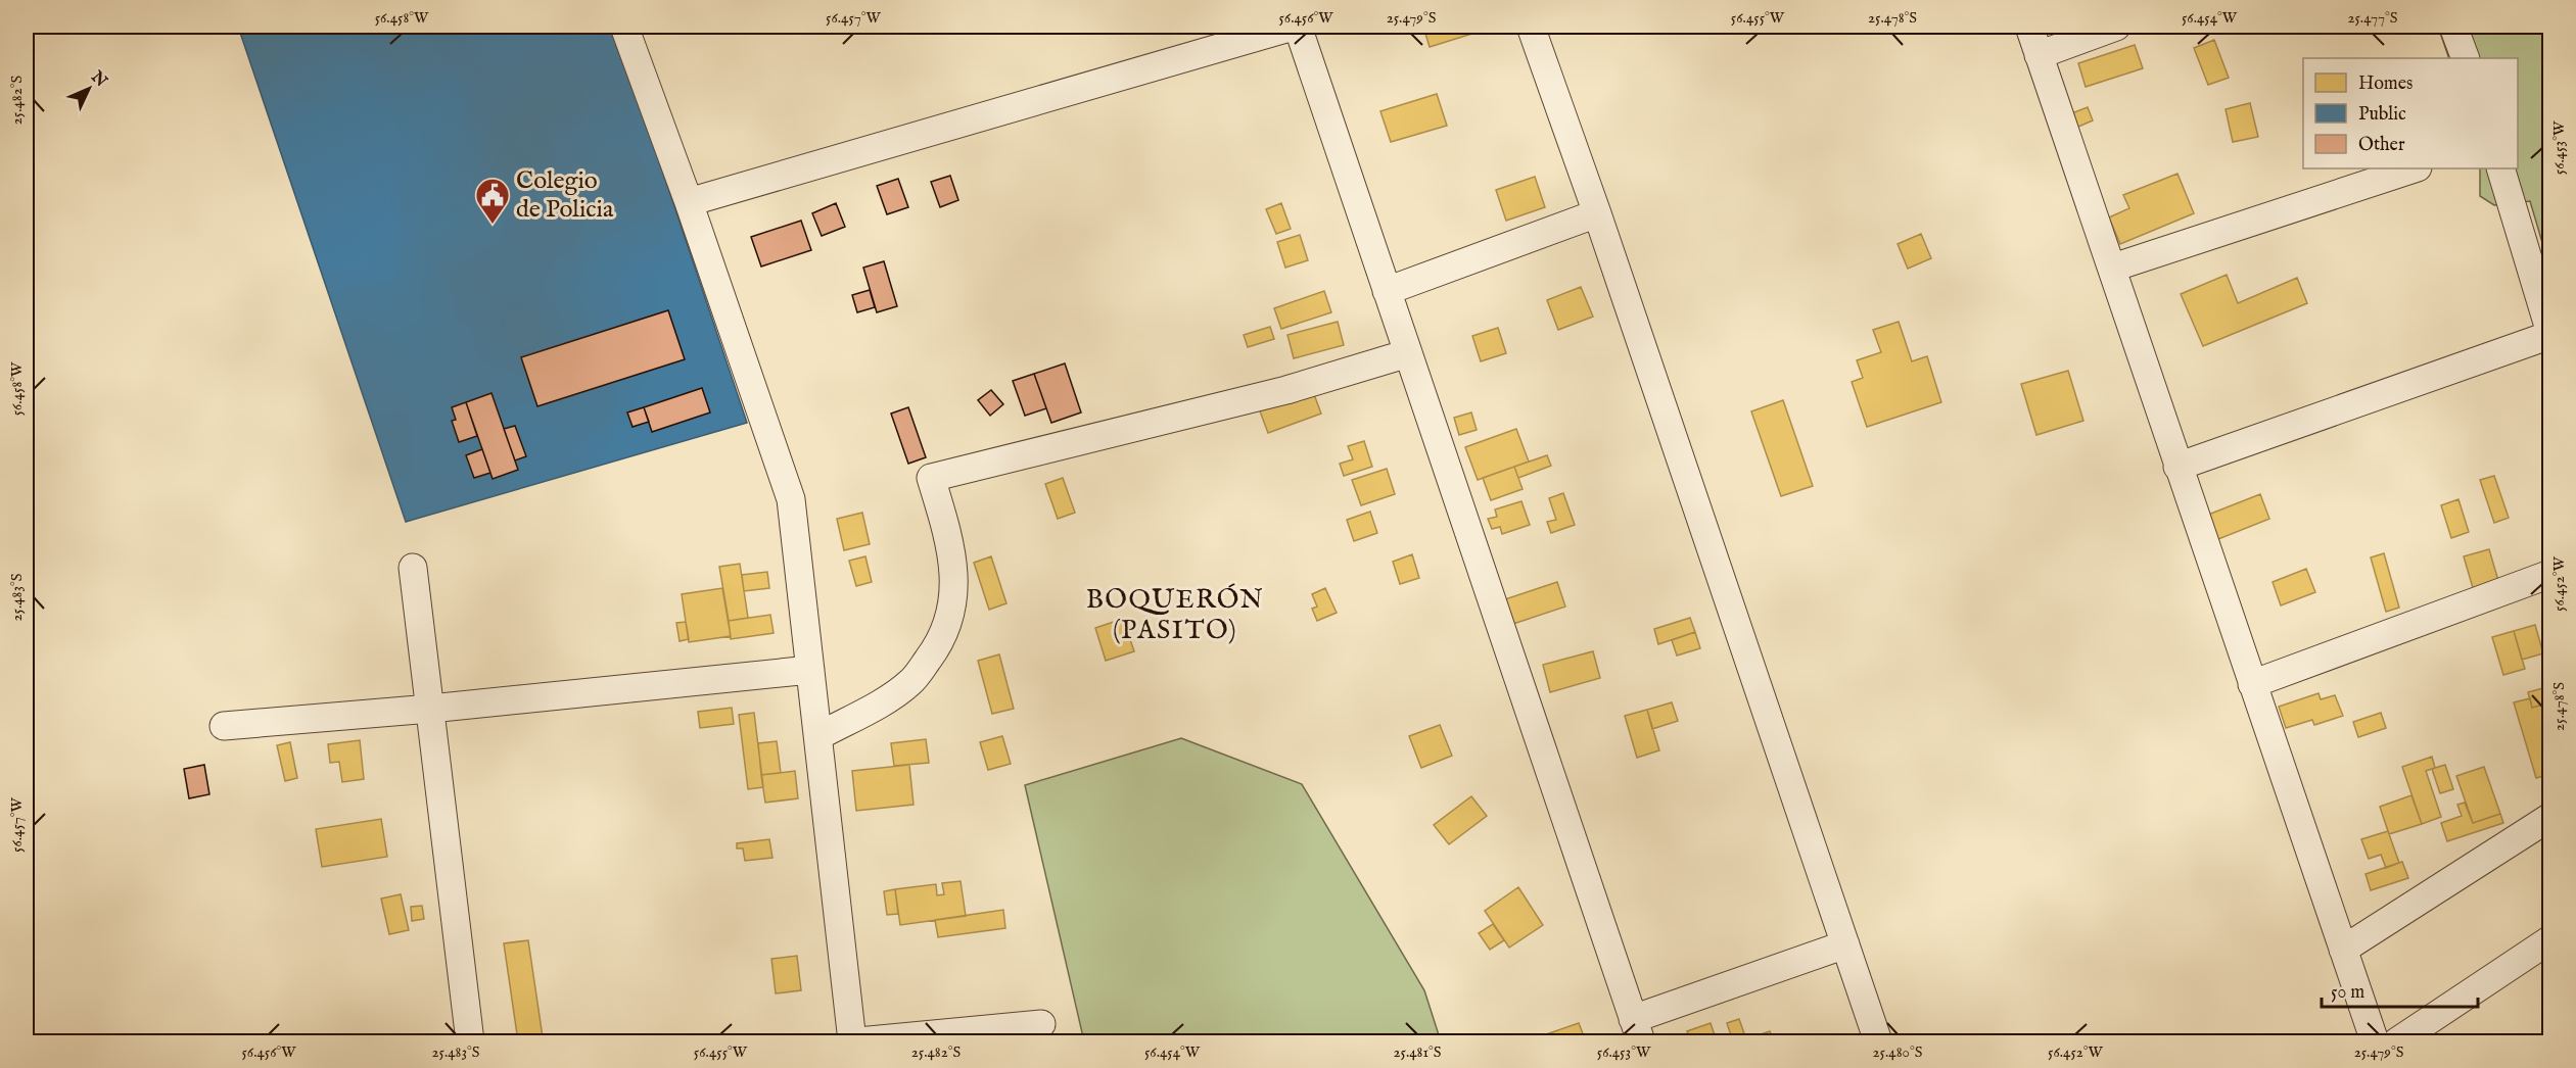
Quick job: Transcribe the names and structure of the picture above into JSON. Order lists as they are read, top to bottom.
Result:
{
  "districts": ["BOQUERÓN (PASITO)"],
  "places": {
    "public building": ["Colegio de Policia"]
  },
  "legend": ["Homes", "Public", "Other"],
  "scale_bar": "50 m",
  "north": "top right",
  "coordinates": [
    "56.458°W",
    "56.457°W",
    "56.456°W",
    "25.479°S",
    "56.455°W",
    "25.478°S",
    "56.454°W",
    "25.477°S",
    "25.482°S",
    "56.453°W",
    "56.452°W",
    "25.483°S",
    "25.481°S",
    "25.480°S"
  ]
}
